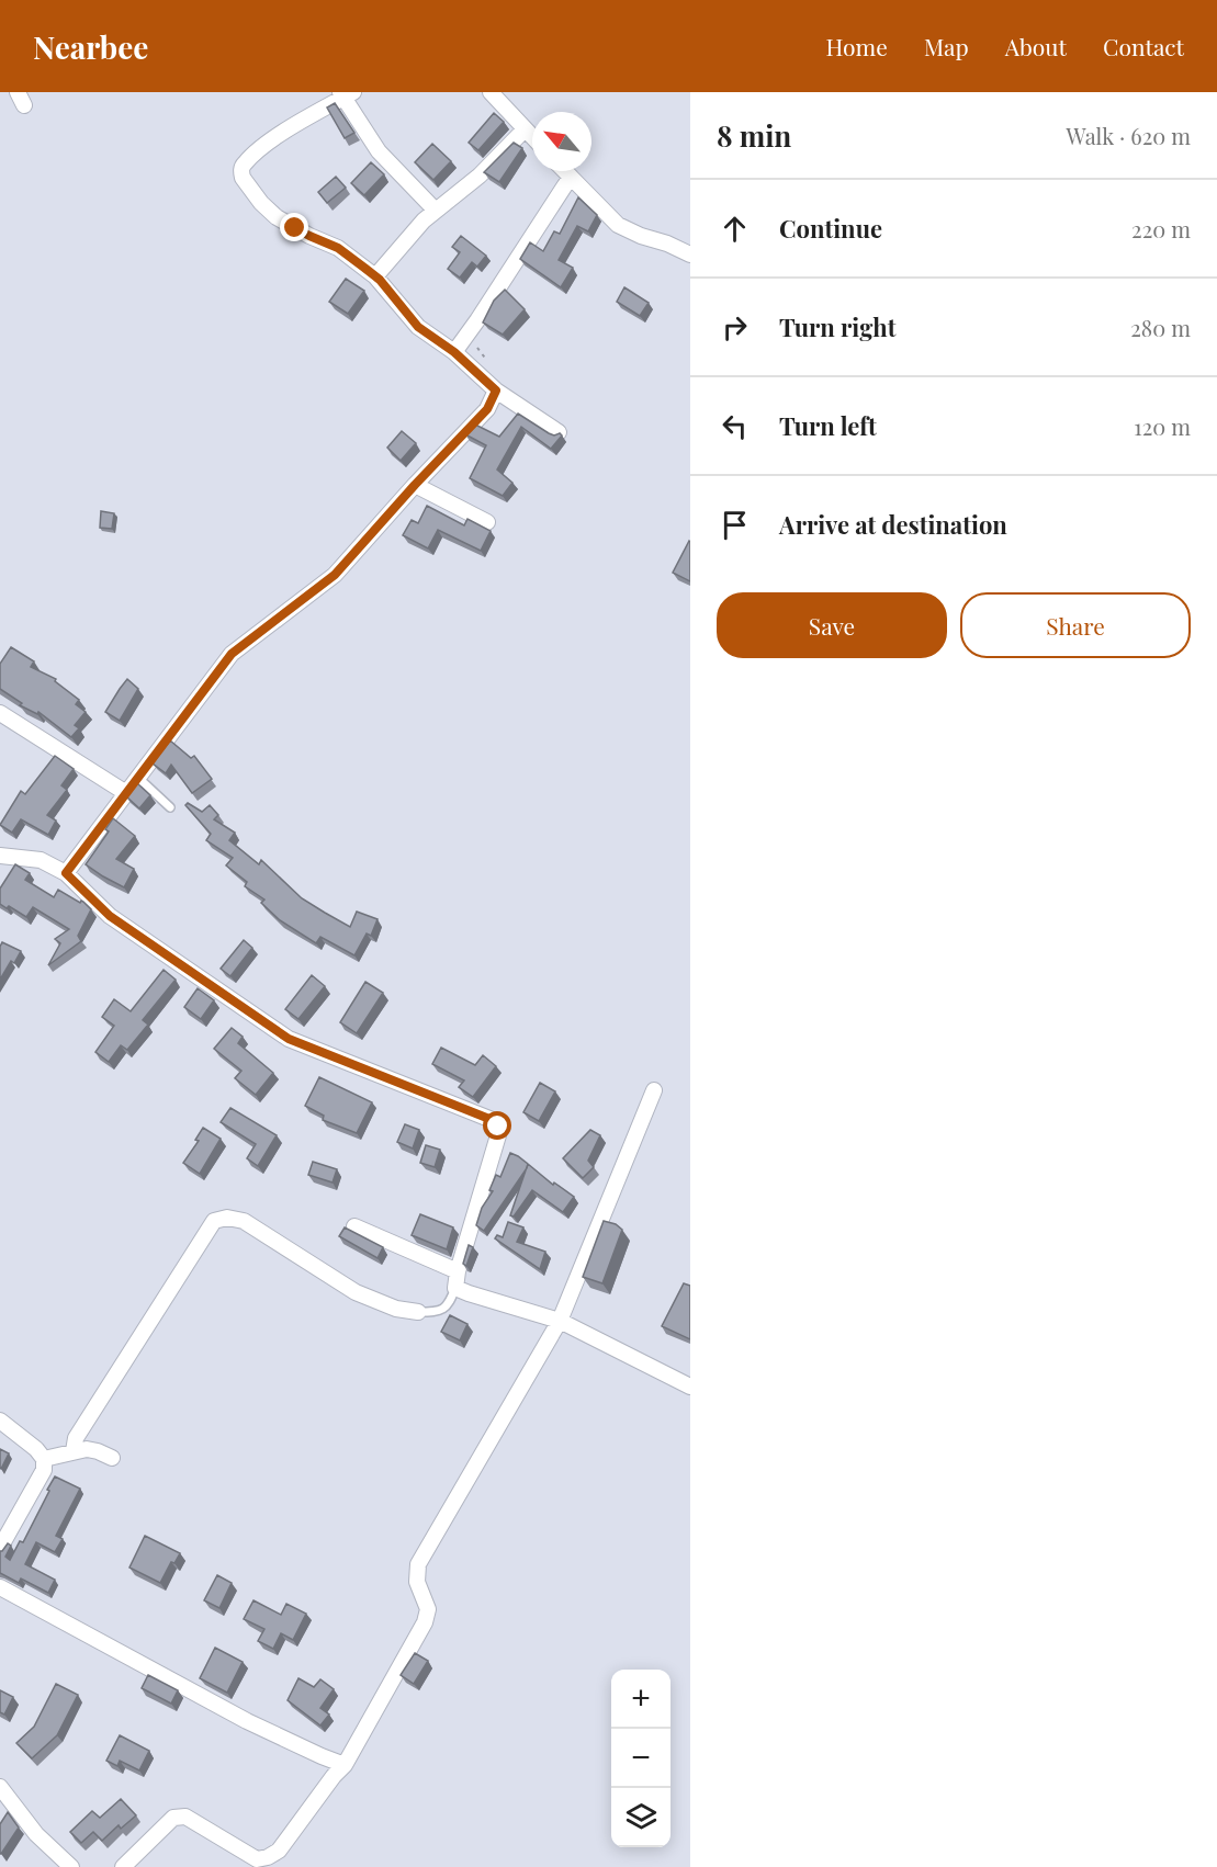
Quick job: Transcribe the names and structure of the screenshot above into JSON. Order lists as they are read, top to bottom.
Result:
{
  "north": "top left",
  "page": {
    "header": "Nearbee",
    "nav": [
      "Home",
      "Map",
      "About",
      "Contact"
    ],
    "heading": ["8 min", "Walk · 620 m"],
    "list": [
      ["Continue", "220 m"],
      ["Turn right", "280 m"],
      ["Turn left", "120 m"],
      "Arrive at destination"
    ],
    "buttons": ["Save", "Share"],
    "map_buttons": ["+", "−"]
  }
}
